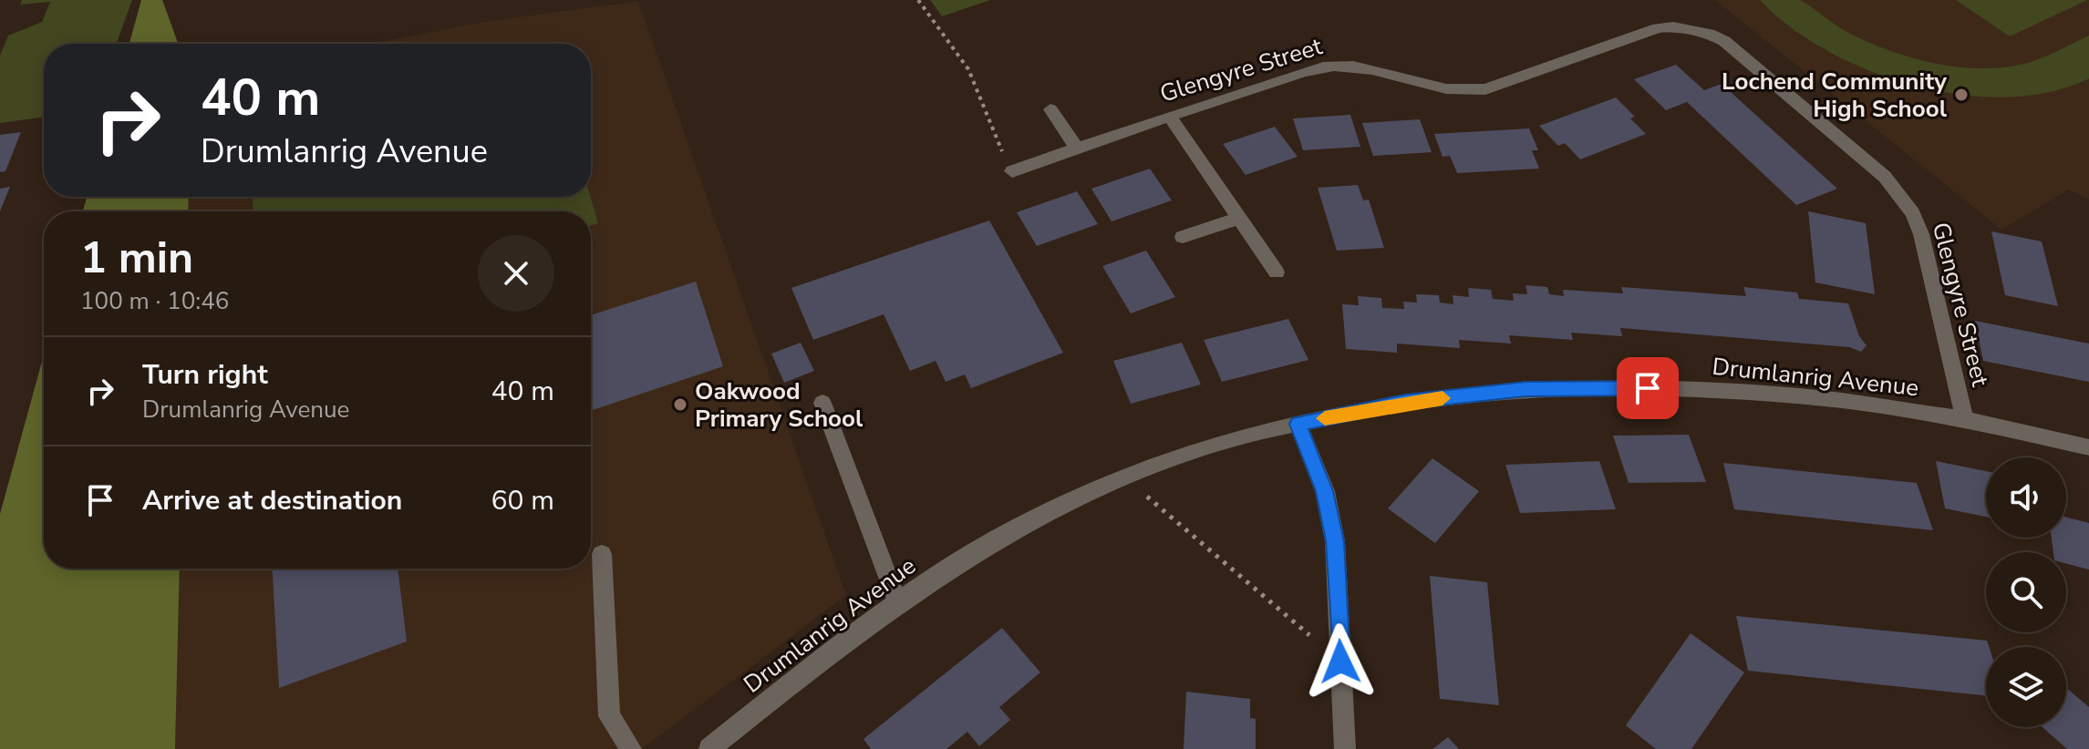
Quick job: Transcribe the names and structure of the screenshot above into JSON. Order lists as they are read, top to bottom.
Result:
{
  "streets": {
    "street": ["Glengyre Street", "Drumlanrig Avenue"]
  },
  "crossings": [
    ["Glengyre Street", "Drumlanrig Avenue"]
  ],
  "places": ["Lochend Community High School", "Oakwood Primary School"],
  "page": {
    "turn": ["40 m", "Drumlanrig Avenue"],
    "heading": ["1 min", "100 m · 10:46"],
    "list": [
      {
        "name": "Turn right",
        "note": "Drumlanrig Avenue",
        "value": "40 m"
      },
      {
        "name": "Arrive at destination",
        "value": "60 m"
      }
    ]
  }
}
